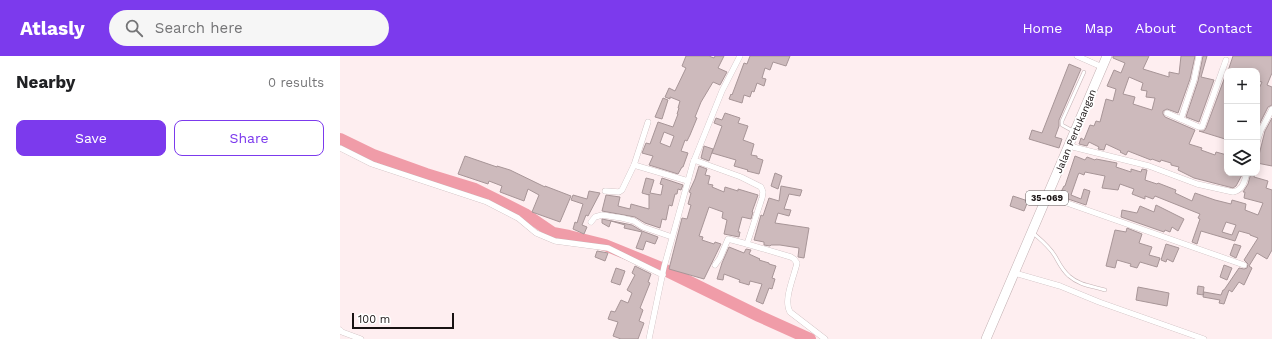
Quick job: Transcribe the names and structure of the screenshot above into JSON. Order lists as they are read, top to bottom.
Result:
{
  "streets": {
    "main road": ["Jalan Pertukangan", "35-069"]
  },
  "scale_bar": "100 m",
  "page": {
    "header": "Atlasly",
    "search": "Search here",
    "nav": [
      "Home",
      "Map",
      "About",
      "Contact"
    ],
    "heading": ["Nearby", "0 results"],
    "map_buttons": ["+", "−"],
    "buttons": ["Save", "Share"],
    "scale": "100 m"
  }
}
